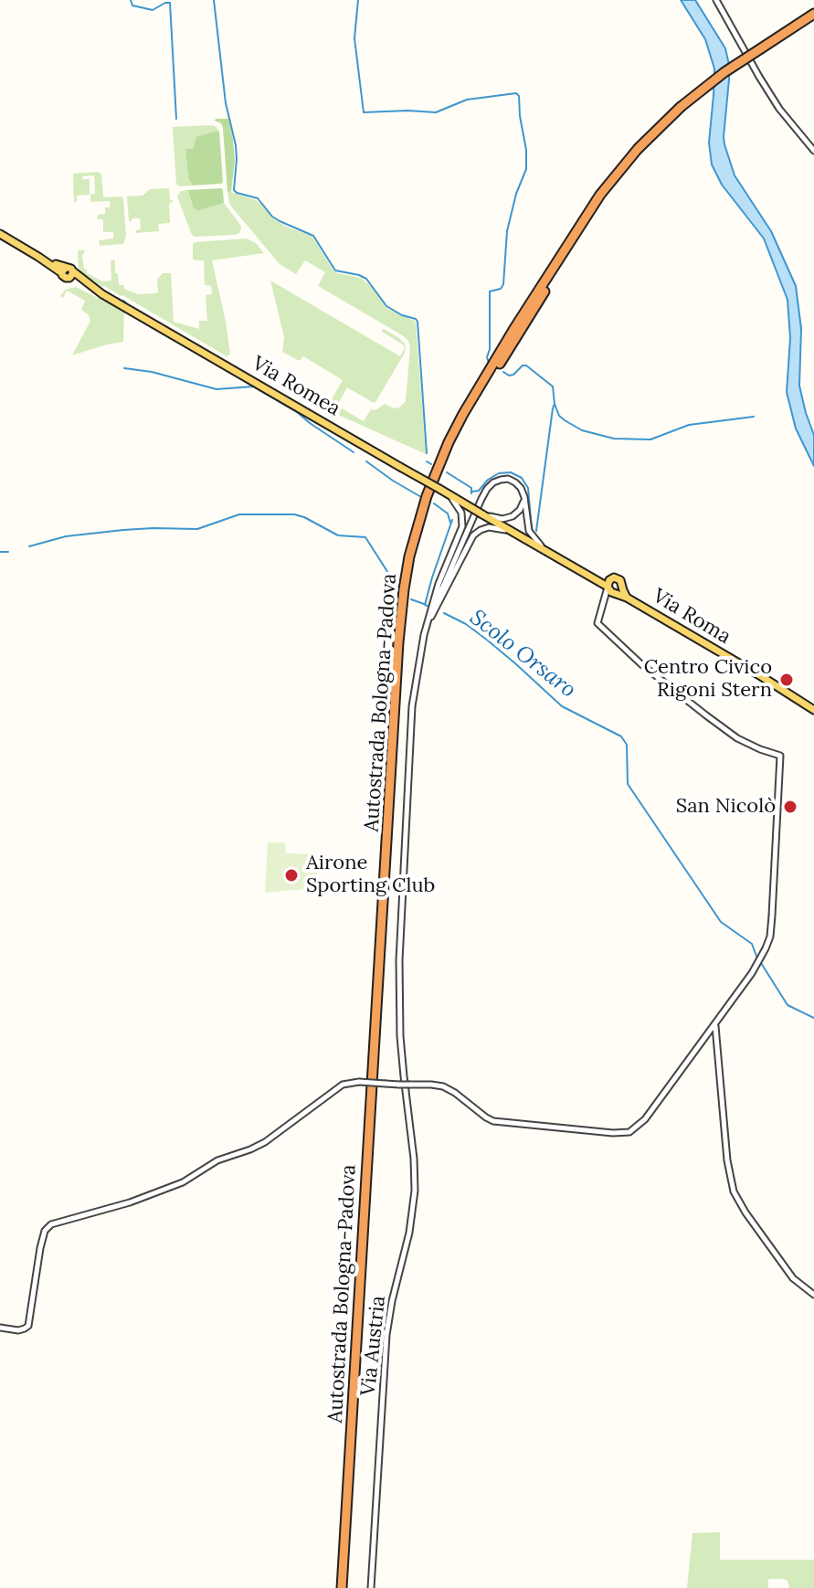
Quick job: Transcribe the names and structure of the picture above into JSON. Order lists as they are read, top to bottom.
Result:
{
  "streets": {
    "highway": ["Autostrada Bologna-Padova"],
    "main road": ["Via Romea", "Via Roma"],
    "street": ["Via Austria"]
  },
  "crossings": [
    ["Via Romea", "Via Roma"]
  ],
  "water": ["Scolo Orsaro"],
  "places": ["Centro Civico Rigoni Stern", "San Nicolò", "Airone Sporting Club"]
}
